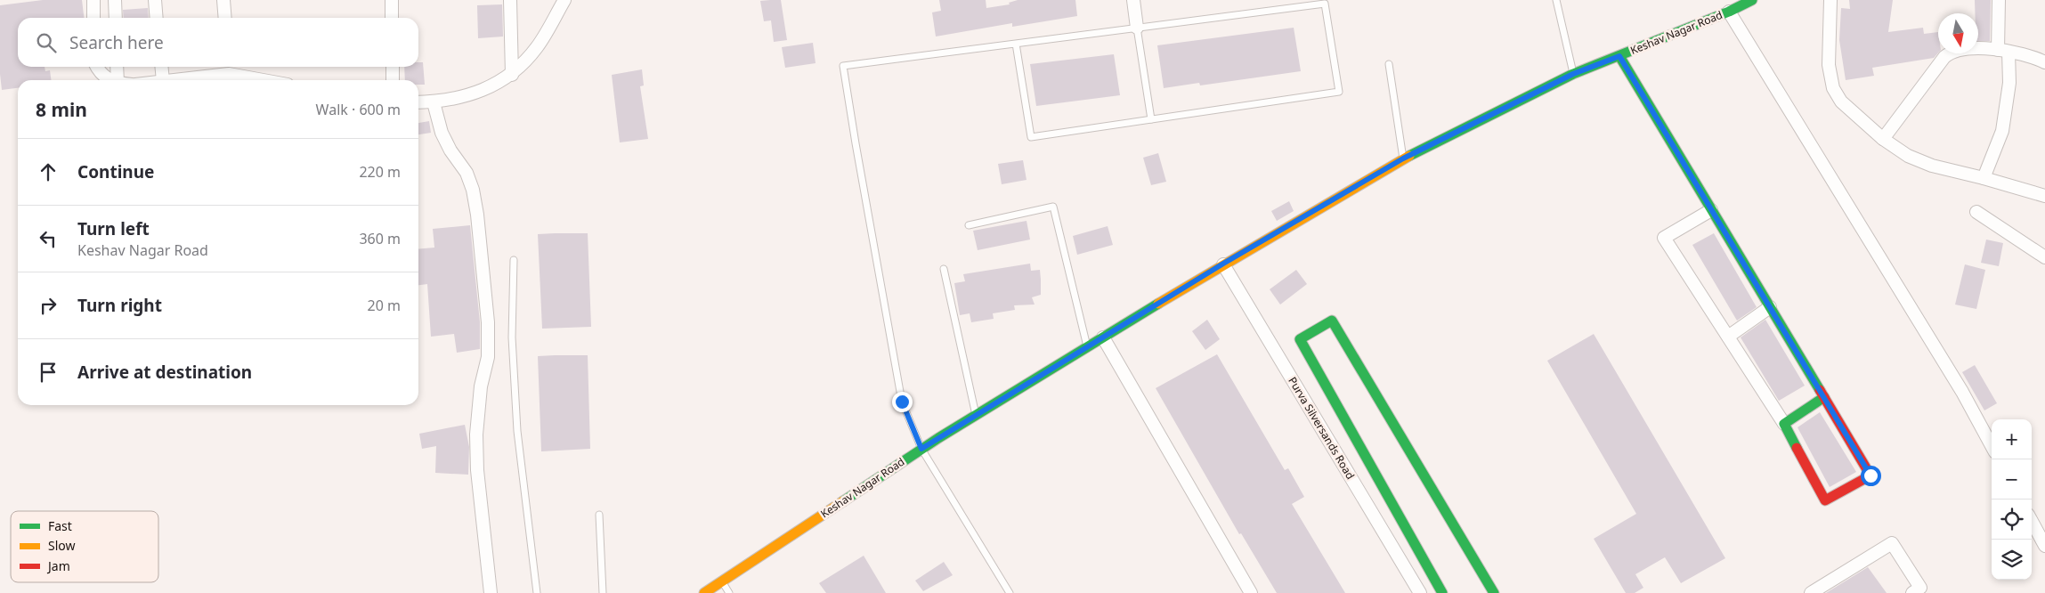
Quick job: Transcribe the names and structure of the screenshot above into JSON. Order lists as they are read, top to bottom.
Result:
{
  "streets": {
    "street": ["Keshav Nagar Road", "Purva Silversands Road"]
  },
  "crossings": [
    ["Keshav Nagar Road", "Purva Silversands Road"]
  ],
  "legend": ["Fast", "Slow", "Jam"],
  "north": "bottom",
  "page": {
    "search": "Search here",
    "heading": ["8 min", "Walk · 600 m"],
    "list": [
      ["Continue", "220 m"],
      ["Turn left", "Keshav Nagar Road", "360 m"],
      ["Turn right", "20 m"],
      "Arrive at destination"
    ],
    "map_buttons": ["+", "−"]
  }
}
